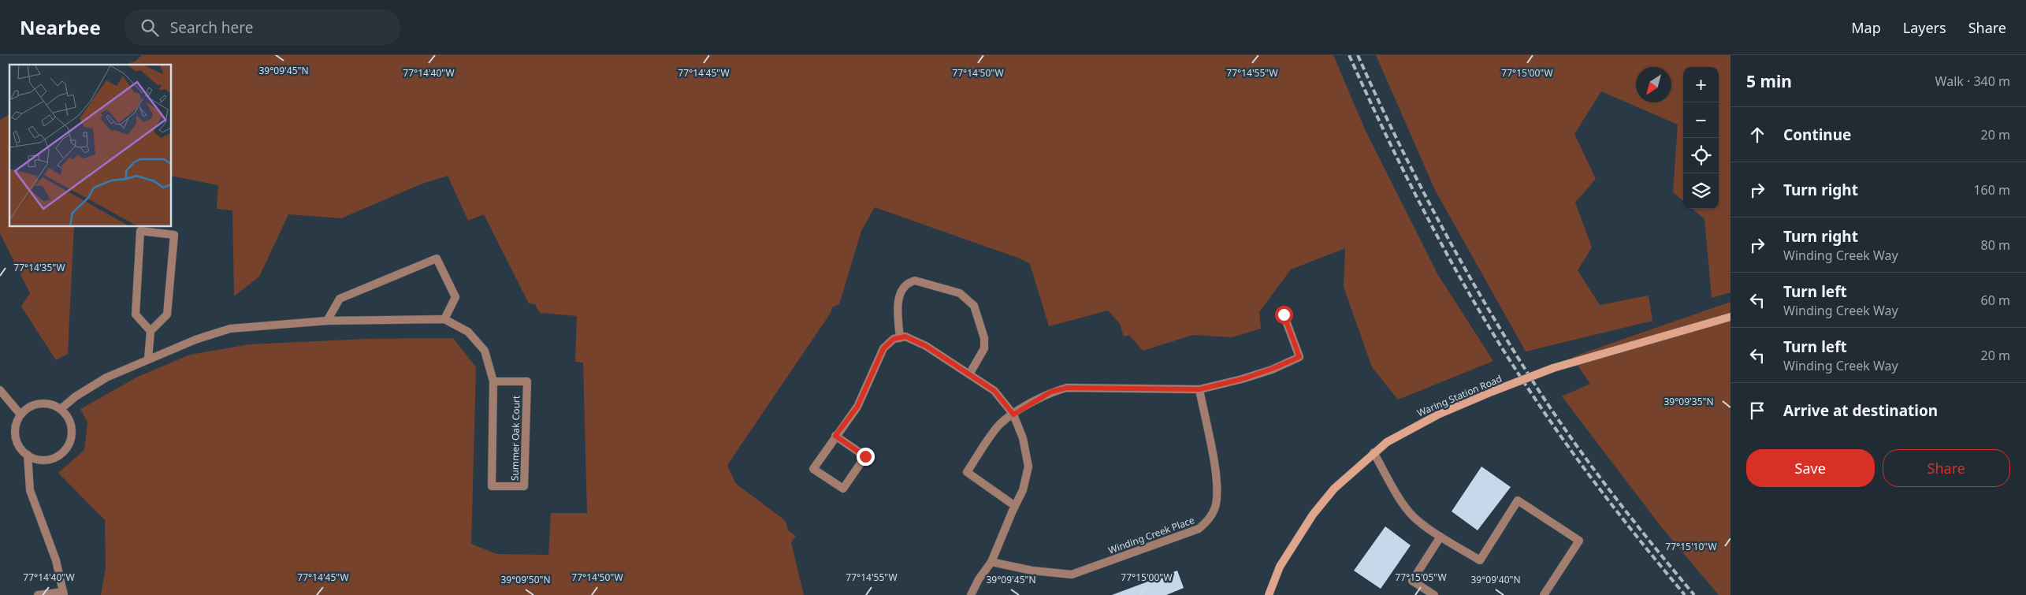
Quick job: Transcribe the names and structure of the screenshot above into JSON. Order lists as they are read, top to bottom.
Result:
{
  "streets": {
    "street": ["Waring Station Road", "Summer Oak Court", "Winding Creek Place"]
  },
  "north": "bottom left",
  "page": {
    "header": "Nearbee",
    "search": "Search here",
    "nav": ["Map", "Layers", "Share"],
    "heading": ["5 min", "Walk · 340 m"],
    "map_buttons": ["+", "−"],
    "list": [
      ["Continue", "20 m"],
      ["Turn right", "160 m"],
      ["Turn right", "Winding Creek Way", "80 m"],
      ["Turn left", "Winding Creek Way", "60 m"],
      ["Turn left", "Winding Creek Way", "20 m"],
      "Arrive at destination"
    ],
    "buttons": ["Save", "Share"]
  },
  "coordinates": [
    "39°09'45\"N",
    "77°14'40\"W",
    "77°14'45\"W",
    "77°14'55\"W",
    "77°15'00\"W",
    "77°14'50\"W",
    "77°14'35\"W",
    "39°09'35\"N",
    "77°15'10\"W",
    "77°15'05\"W",
    "39°09'50\"N",
    "39°09'40\"N"
  ]
}
